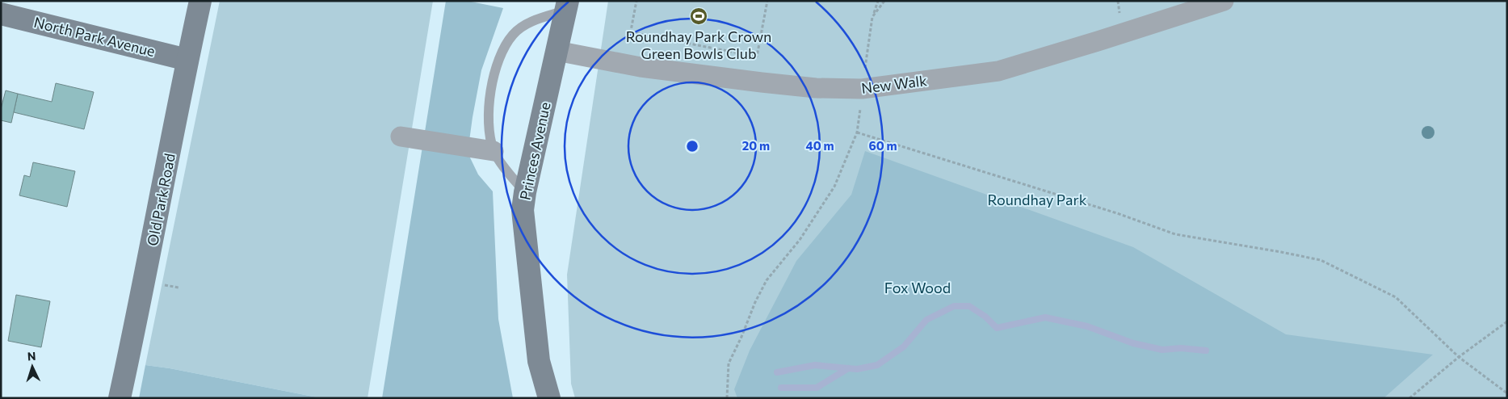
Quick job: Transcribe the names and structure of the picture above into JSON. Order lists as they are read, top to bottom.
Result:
{
  "streets": {
    "street": [
      "North Park Avenue",
      "New Walk",
      "Princes Avenue",
      "Old Park Road"
    ]
  },
  "crossings": [
    ["North Park Avenue", "Old Park Road"],
    ["New Walk", "Princes Avenue"]
  ],
  "parks": ["Roundhay Park", "Fox Wood"],
  "places": {
    "sports": ["Roundhay Park Crown Green Bowls Club"]
  },
  "north": "top",
  "rings": ["20 m", "40 m", "60 m"]
}
